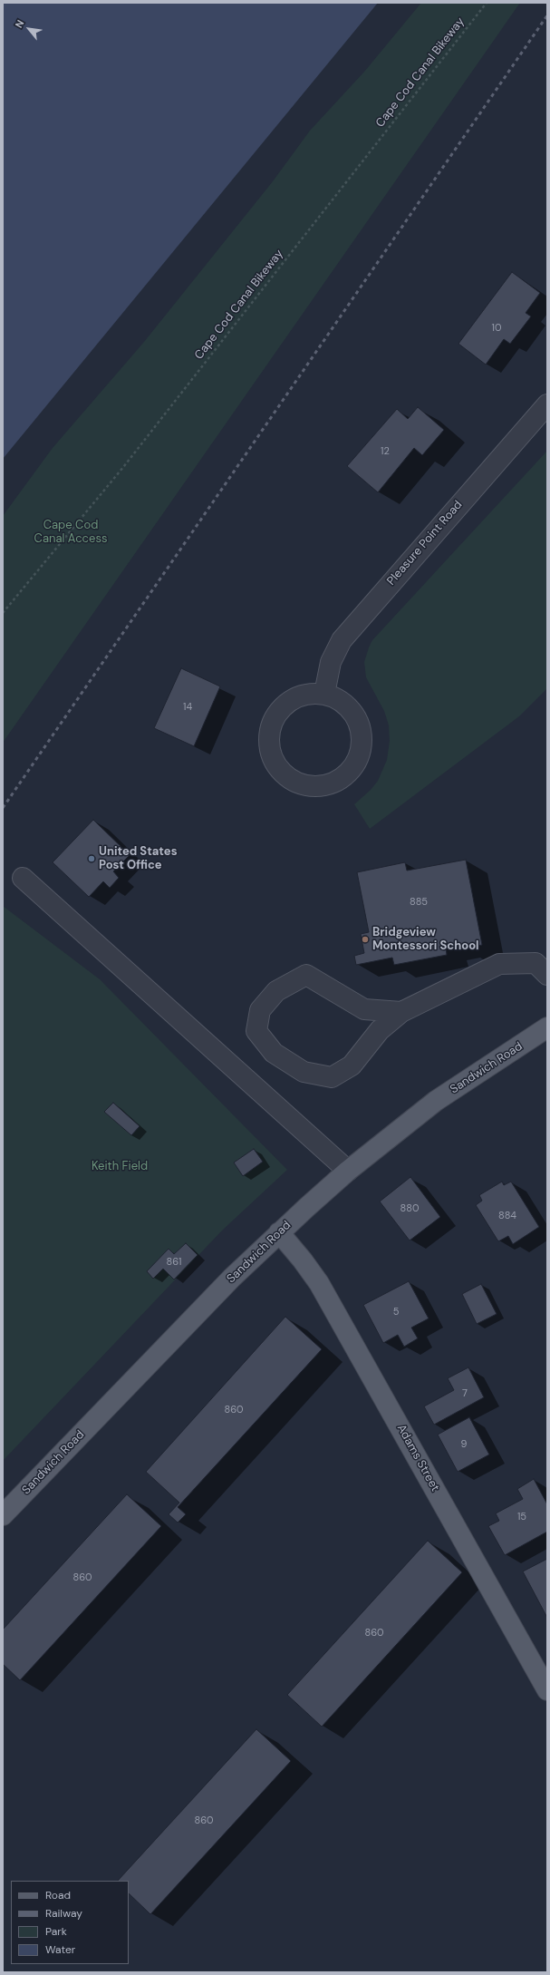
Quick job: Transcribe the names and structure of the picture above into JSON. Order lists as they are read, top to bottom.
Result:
{
  "streets": {
    "main road": ["Sandwich Road", "Adams Street"],
    "street": ["Pleasure Point Road"],
    "path": ["Cape Cod Canal Bikeway"]
  },
  "crossings": [
    ["Sandwich Road", "Adams Street"]
  ],
  "parks": ["Cape Cod Canal Access", "Keith Field"],
  "places": ["United States Post Office", "Bridgeview Montessori School"],
  "house_numbers": [
    "10",
    "12",
    "14",
    "885",
    "880",
    "884",
    "861",
    "5",
    "7",
    "860",
    "9",
    "15",
    "860",
    "860",
    "860"
  ],
  "legend": [
    "Road",
    "Railway",
    "Park",
    "Water"
  ],
  "north": "top left"
}
